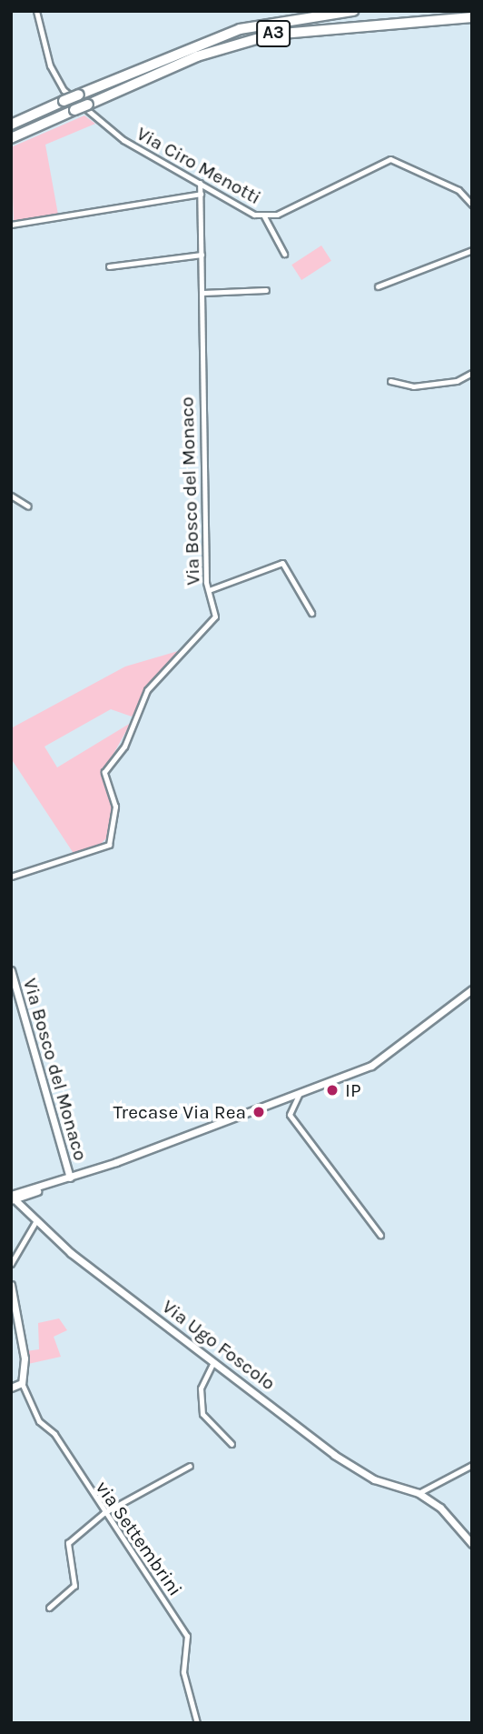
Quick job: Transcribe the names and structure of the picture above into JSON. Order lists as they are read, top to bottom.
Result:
{
  "streets": {
    "highway": ["A3"],
    "street": [
      "Via Ciro Menotti",
      "Via Bosco del Monaco",
      "Via Ugo Foscolo",
      "via Settembrini"
    ]
  },
  "crossings": [
    ["Via Ciro Menotti", "Via Bosco del Monaco"]
  ],
  "places": ["IP", "Trecase Via Rea"]
}
